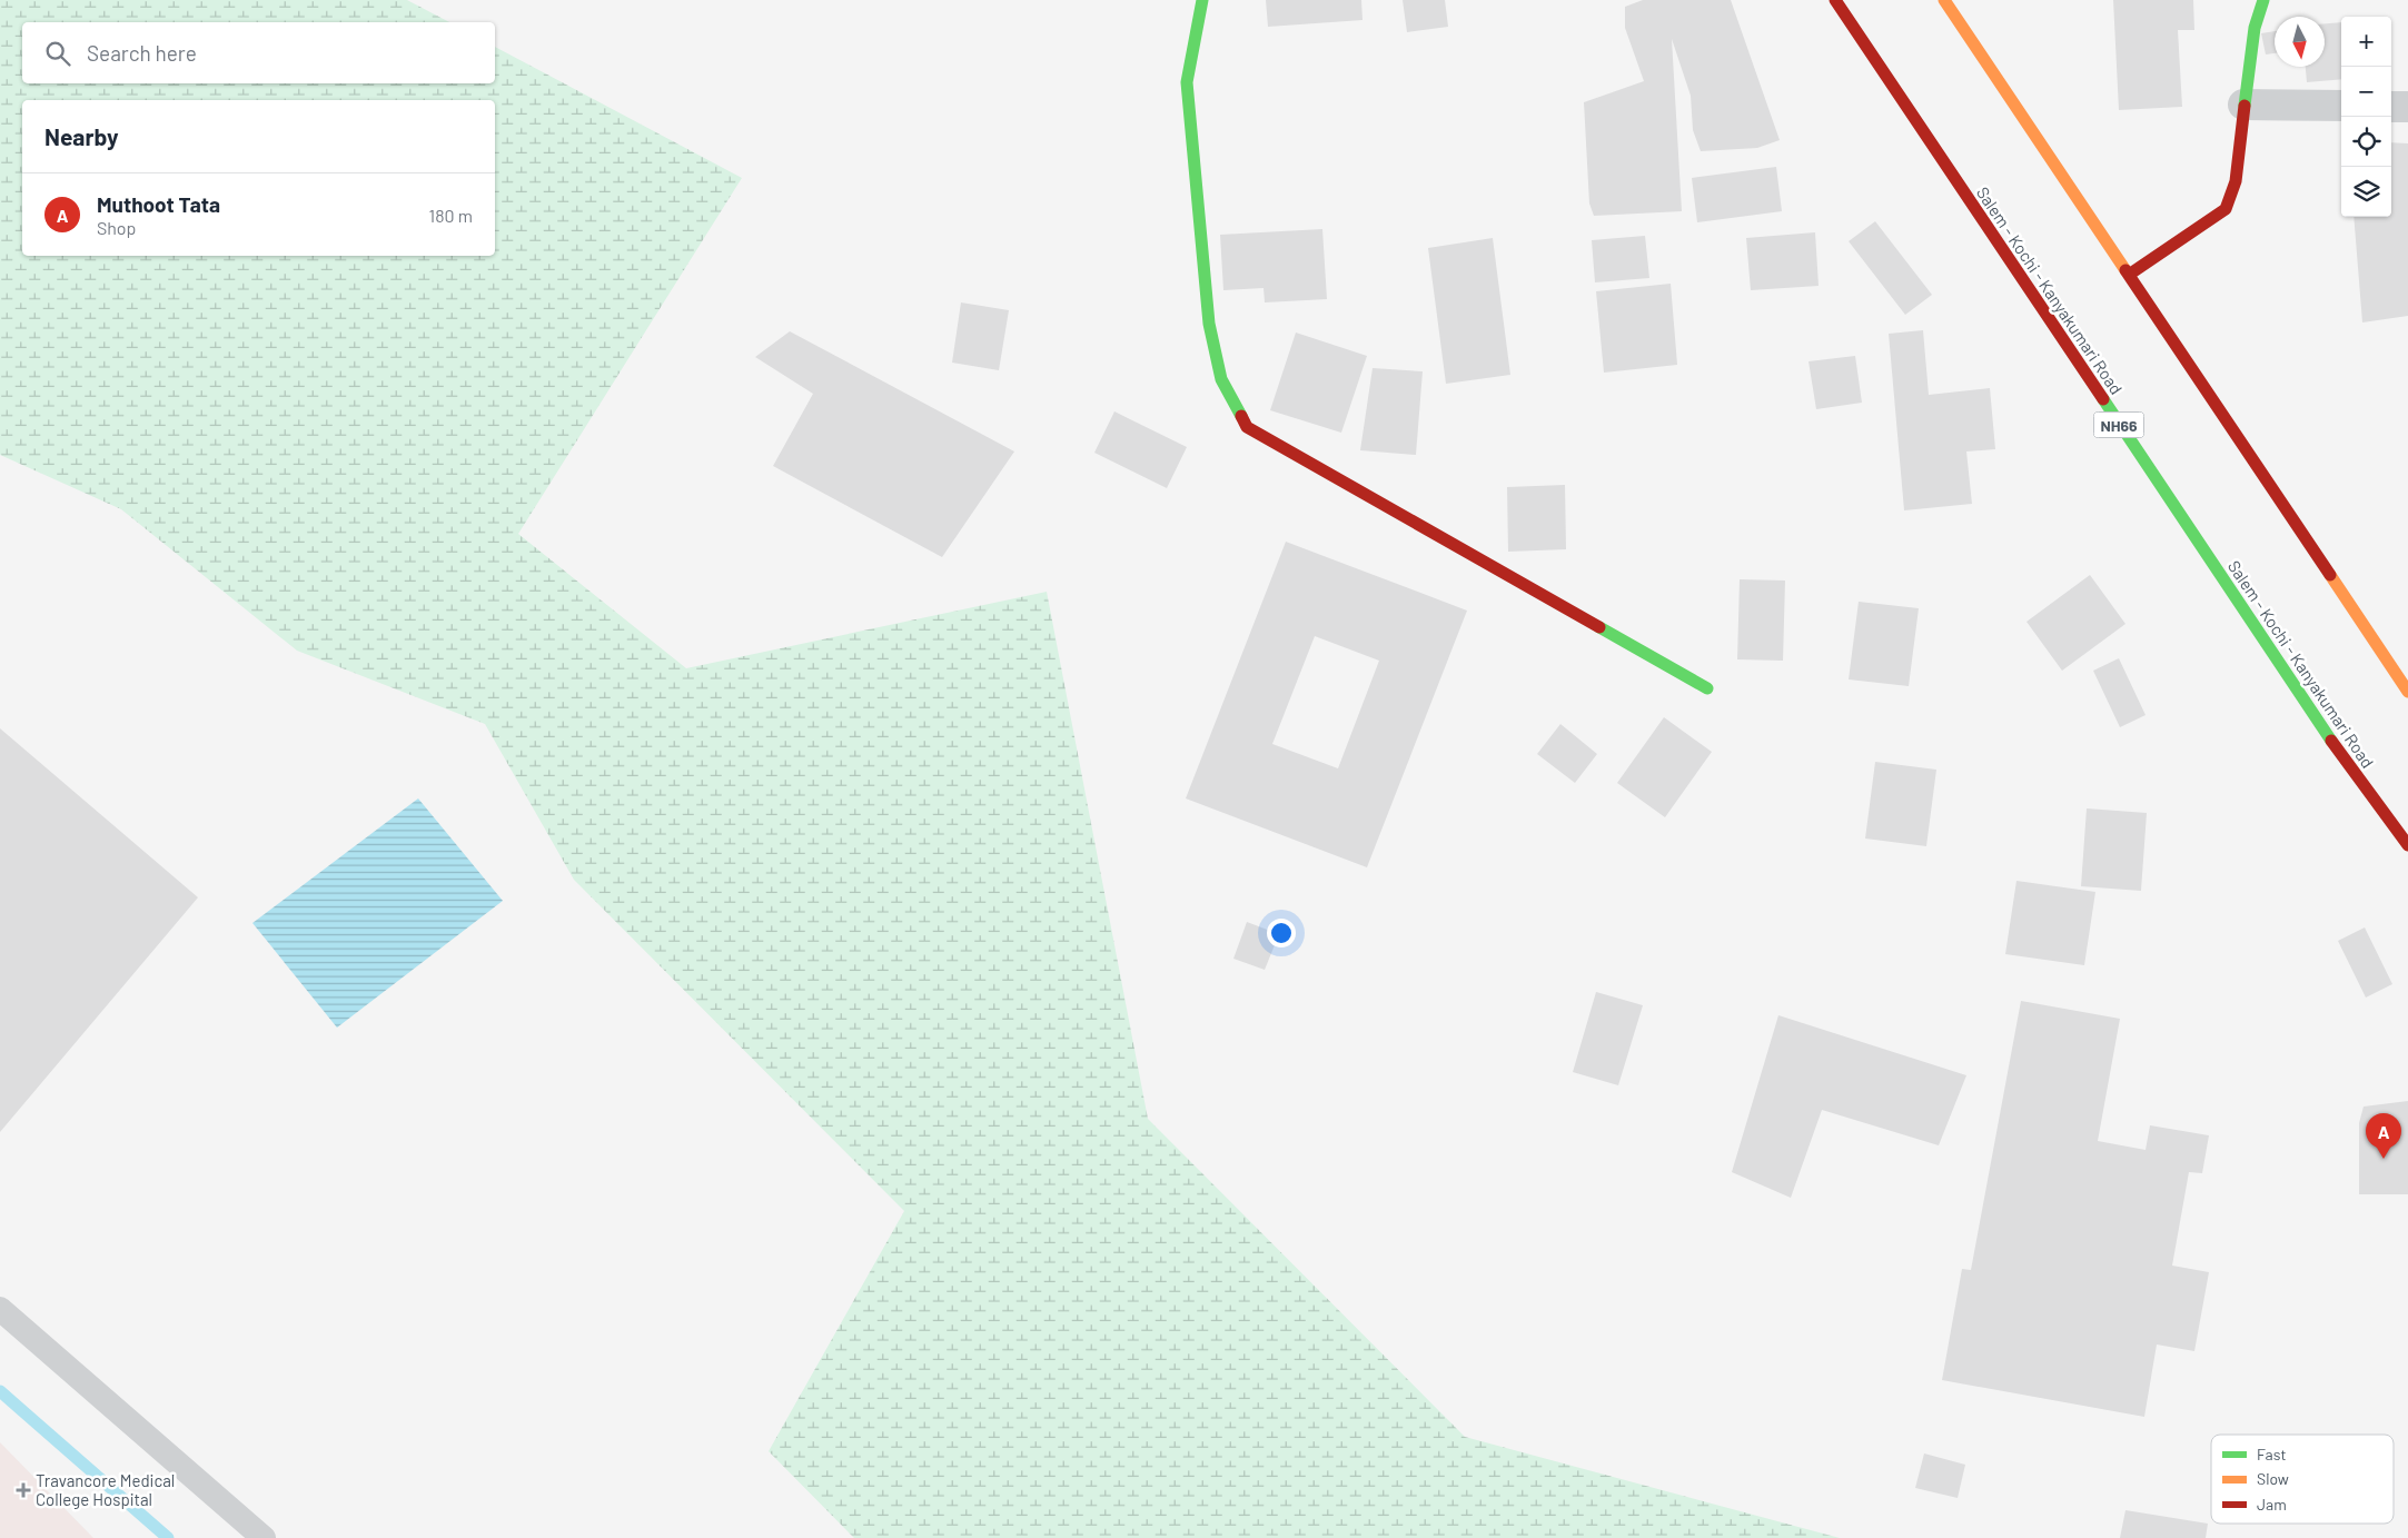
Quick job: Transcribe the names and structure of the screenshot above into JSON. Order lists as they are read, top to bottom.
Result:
{
  "streets": {
    "main road": ["Salem - Kochi - Kanyakumari Road", "NH66"]
  },
  "places": {
    "health": ["Travancore Medical College Hospital"]
  },
  "legend": ["Fast", "Slow", "Jam"],
  "north": "bottom",
  "page": {
    "map_buttons": ["+", "−"],
    "search": "Search here",
    "heading": "Nearby",
    "list": [
      {
        "mark": "A",
        "name": "Muthoot Tata",
        "note": "Shop",
        "value": "180 m"
      }
    ],
    "pins": "A"
  }
}
